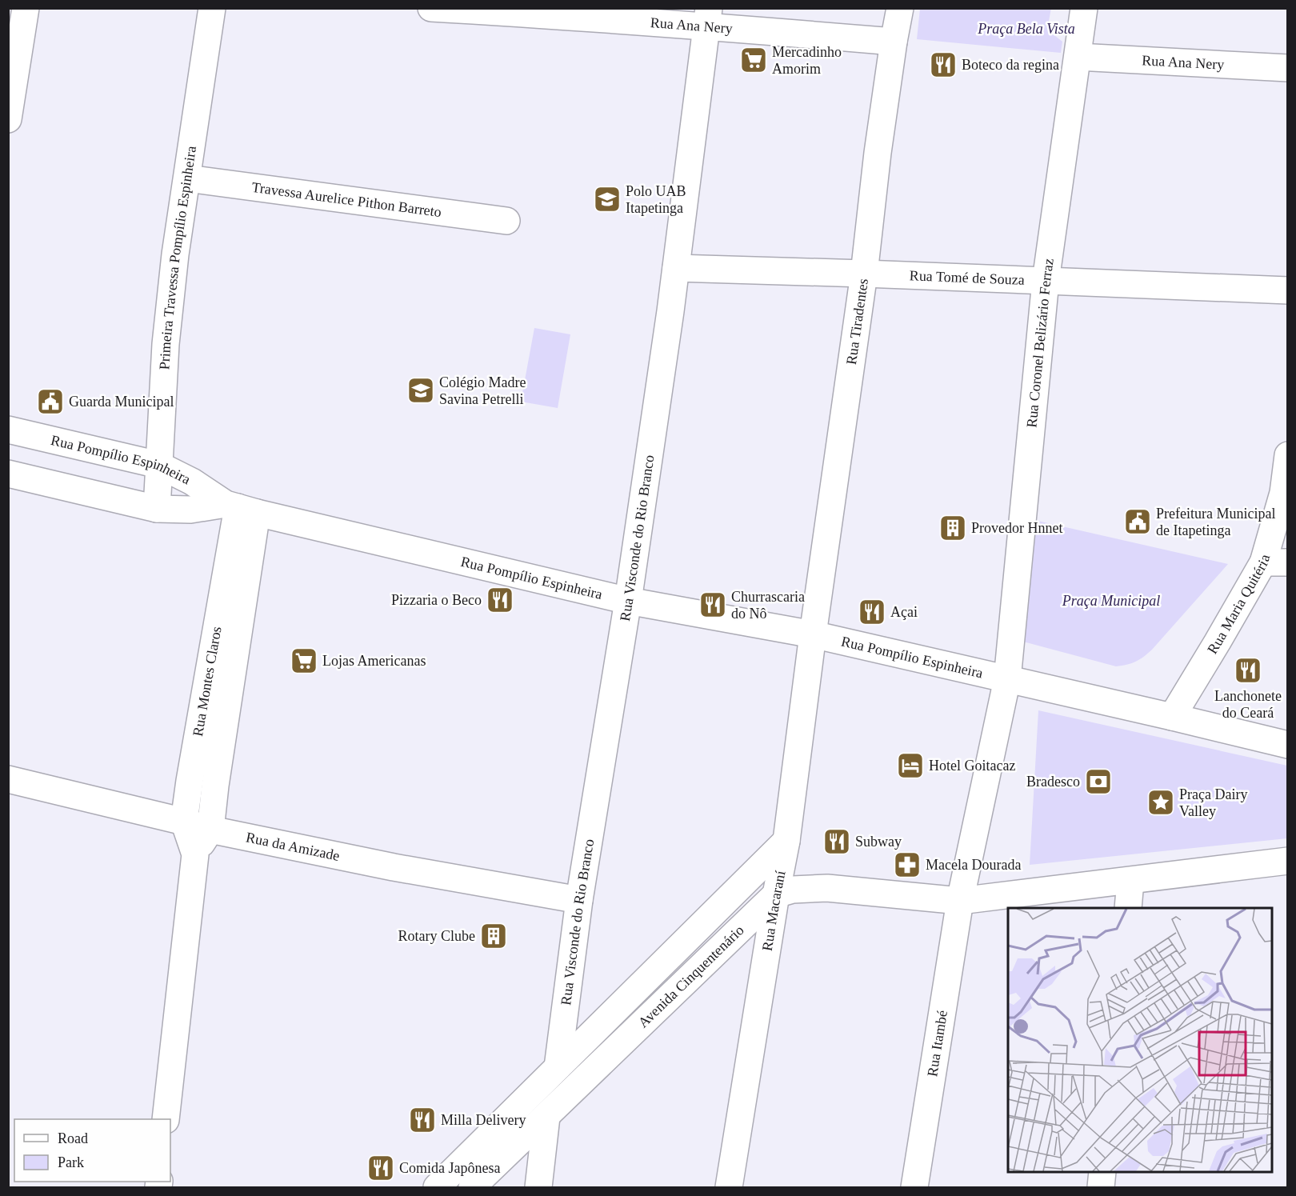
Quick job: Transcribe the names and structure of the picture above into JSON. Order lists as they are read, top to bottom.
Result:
{
  "streets": {
    "street": [
      "Rua Ana Nery",
      "Travessa Aurelice Pithon Barreto",
      "Primeira Travessa Pompílio Espinheira",
      "Rua Tomé de Souza",
      "Rua Tiradentes",
      "Rua Coronel Belizário Ferraz",
      "Rua Pompílio Espinheira",
      "Rua Visconde do Rio Branco",
      "Rua Maria Quitéria",
      "Rua Montes Claros",
      "Rua da Amizade",
      "Rua Macaraní",
      "Avenida Cinquentenário",
      "Rua Itambé"
    ]
  },
  "crossings": [
    ["Rua Ana Nery", "Rua Tiradentes"],
    ["Rua Ana Nery", "Rua Coronel Belizário Ferraz"],
    ["Rua Ana Nery", "Rua Visconde do Rio Branco"],
    ["Travessa Aurelice Pithon Barreto", "Primeira Travessa Pompílio Espinheira"],
    ["Primeira Travessa Pompílio Espinheira", "Rua Pompílio Espinheira"],
    ["Rua Tomé de Souza", "Rua Tiradentes"],
    ["Rua Tomé de Souza", "Rua Coronel Belizário Ferraz"],
    ["Rua Tomé de Souza", "Rua Visconde do Rio Branco"],
    ["Rua Tiradentes", "Rua Pompílio Espinheira"],
    ["Rua Tiradentes", "Rua Macaraní"],
    ["Rua Coronel Belizário Ferraz", "Rua Pompílio Espinheira"],
    ["Rua Pompílio Espinheira", "Rua Visconde do Rio Branco"],
    ["Rua Pompílio Espinheira", "Rua Montes Claros"],
    ["Rua Pompílio Espinheira", "Rua Macaraní"],
    ["Rua Visconde do Rio Branco", "Rua da Amizade"],
    ["Rua Visconde do Rio Branco", "Avenida Cinquentenário"],
    ["Rua Montes Claros", "Rua da Amizade"],
    ["Rua Macaraní", "Avenida Cinquentenário"]
  ],
  "parks": ["Praça Bela Vista", "Praça Municipal"],
  "places": {
    "supermarket": ["Mercadinho Amorim", "Lojas Americanas"],
    "restaurant": [
      "Boteco da regina",
      "Pizzaria o Beco",
      "Churrascaria do Nô",
      "Açai",
      "Lanchonete do Ceará",
      "Subway",
      "Milla Delivery",
      "Comida Japônesa"
    ],
    "school or university": ["Polo UAB Itapetinga", "Colégio Madre Savina Petrelli"],
    "public building": ["Guarda Municipal", "Prefeitura Municipal de Itapetinga"],
    "building": ["Provedor Hnnet", "Rotary Clube"],
    "hotel": ["Hotel Goitacaz"],
    "bank": ["Bradesco"],
    "place": ["Praça Dairy Valley"],
    "pharmacy": ["Macela Dourada"]
  },
  "legend": ["Road", "Park"]
}
